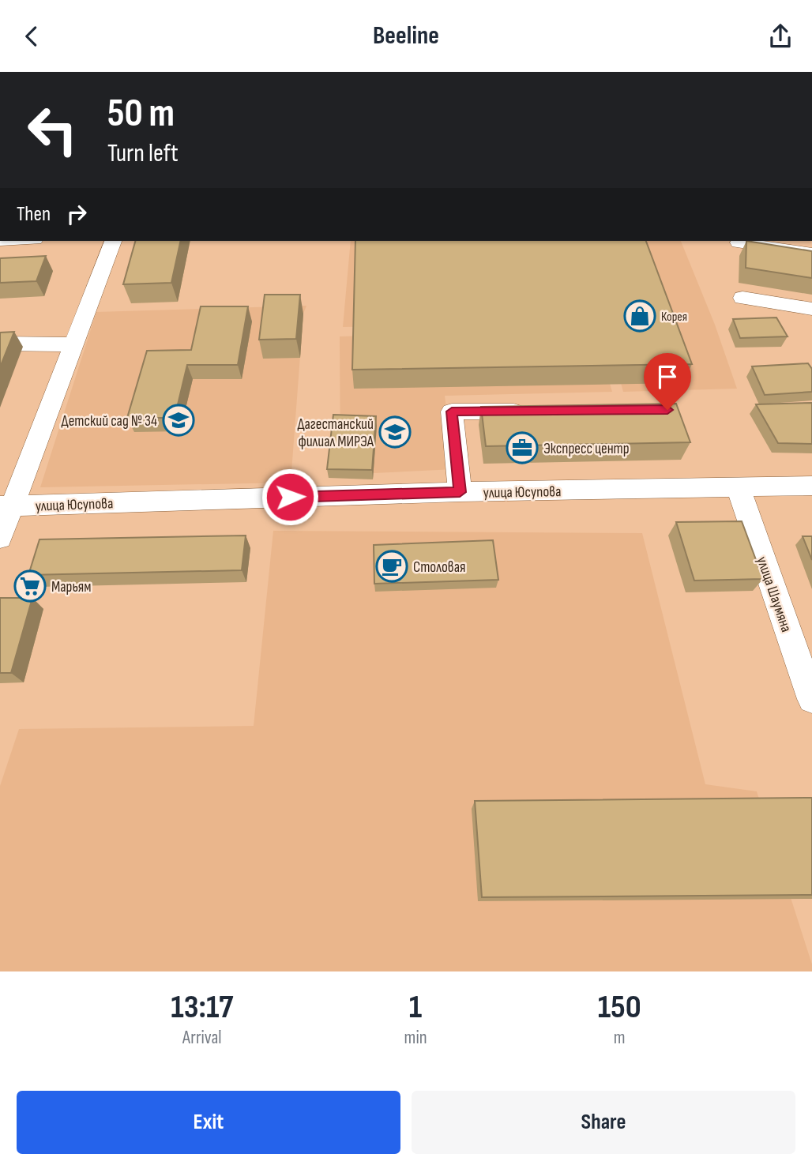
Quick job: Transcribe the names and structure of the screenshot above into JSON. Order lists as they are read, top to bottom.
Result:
{
  "streets": {
    "street": ["улица Юсупова", "улица Шаумяна"]
  },
  "crossings": [
    ["улица Юсупова", "улица Шаумяна"]
  ],
  "places": {
    "shop": ["Корея"],
    "school or university": ["Детский сад № 34", "Дагестанский филиал МИРЭА"],
    "office": ["Экспресс центр"],
    "cafe": ["Столовая"],
    "supermarket": ["Марьям"]
  },
  "page": {
    "header": "Beeline",
    "turn": ["50 m", "Turn left"],
    "then": "Then",
    "eta": [
      "13:17",
      "Arrival",
      "1",
      "min",
      "150",
      "m"
    ],
    "buttons": ["Exit", "Share"]
  }
}
